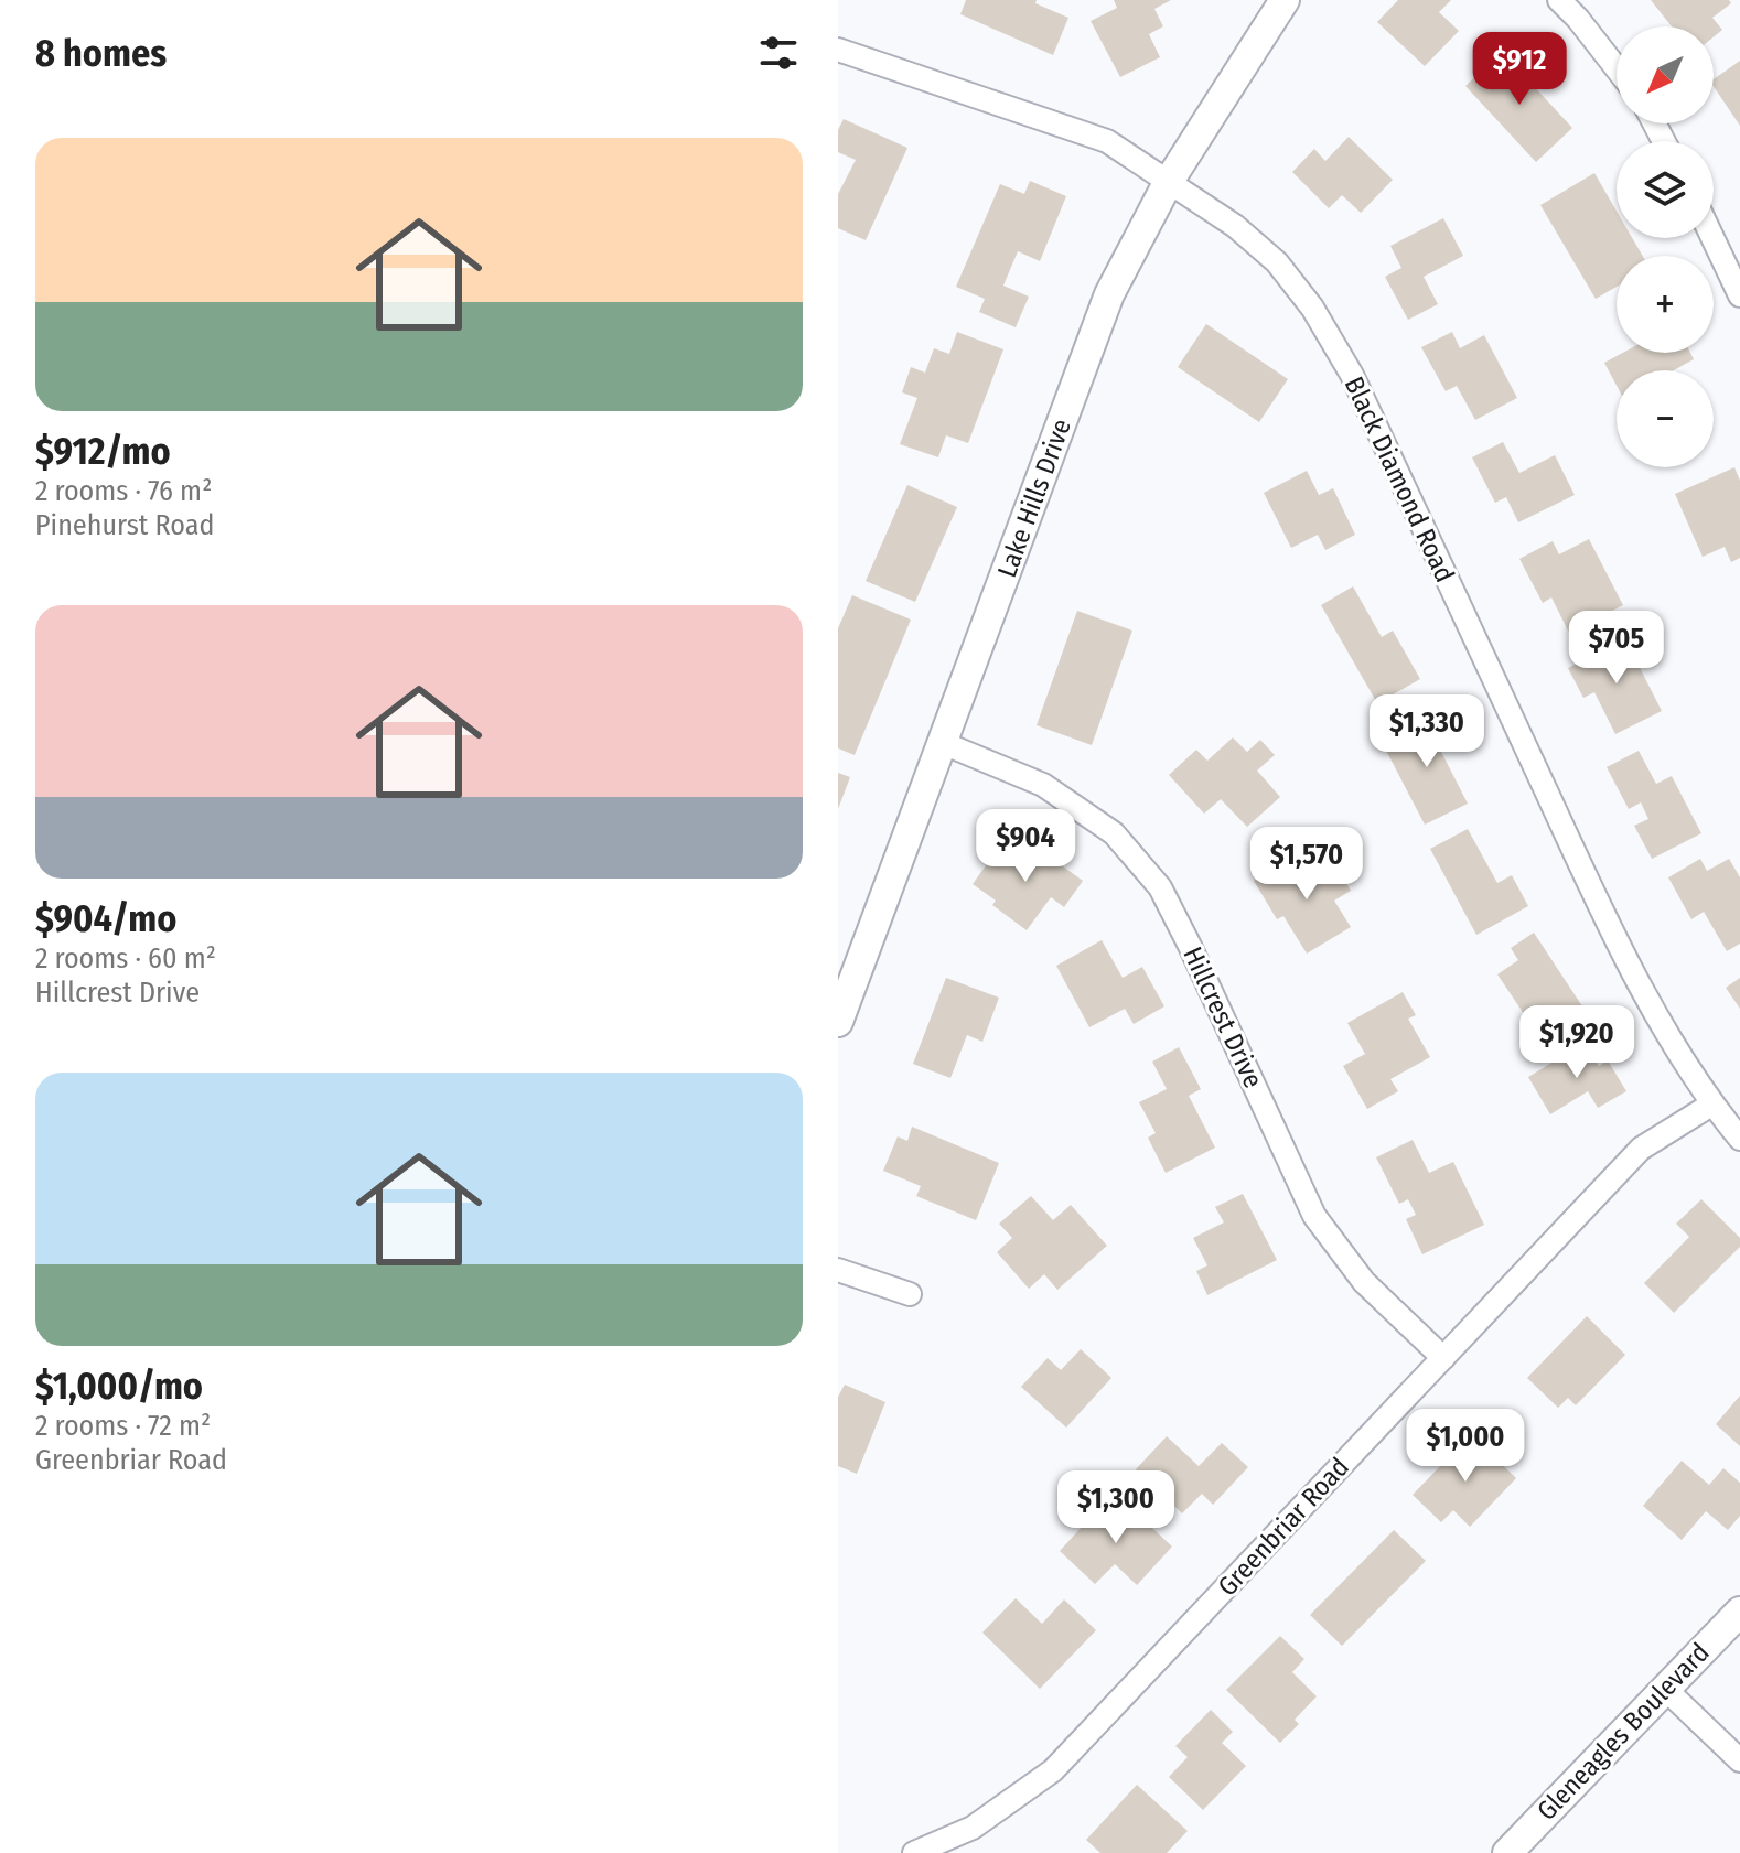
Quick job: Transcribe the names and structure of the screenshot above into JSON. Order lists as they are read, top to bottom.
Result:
{
  "streets": {
    "street": [
      "Black Diamond Road",
      "Lake Hills Drive",
      "Hillcrest Drive",
      "Greenbriar Road",
      "Gleneagles Boulevard"
    ]
  },
  "crossings": [
    ["Black Diamond Road", "Lake Hills Drive"],
    ["Black Diamond Road", "Greenbriar Road"],
    ["Lake Hills Drive", "Hillcrest Drive"],
    ["Hillcrest Drive", "Greenbriar Road"]
  ],
  "north": "bottom left",
  "page": {
    "heading": "8 homes",
    "map_buttons": ["+", "−"],
    "price": [
      "$912",
      "$705",
      "$1,330",
      "$904",
      "$1,570",
      "$1,920",
      "$1,000",
      "$1,300"
    ],
    "list": [
      {
        "name": "$912/mo",
        "note": "2 rooms · 76 m² · Pinehurst Road"
      },
      {
        "name": "$904/mo",
        "note": "2 rooms · 60 m² · Hillcrest Drive"
      },
      {
        "name": "$1,000/mo",
        "note": "2 rooms · 72 m² · Greenbriar Road"
      }
    ]
  }
}
